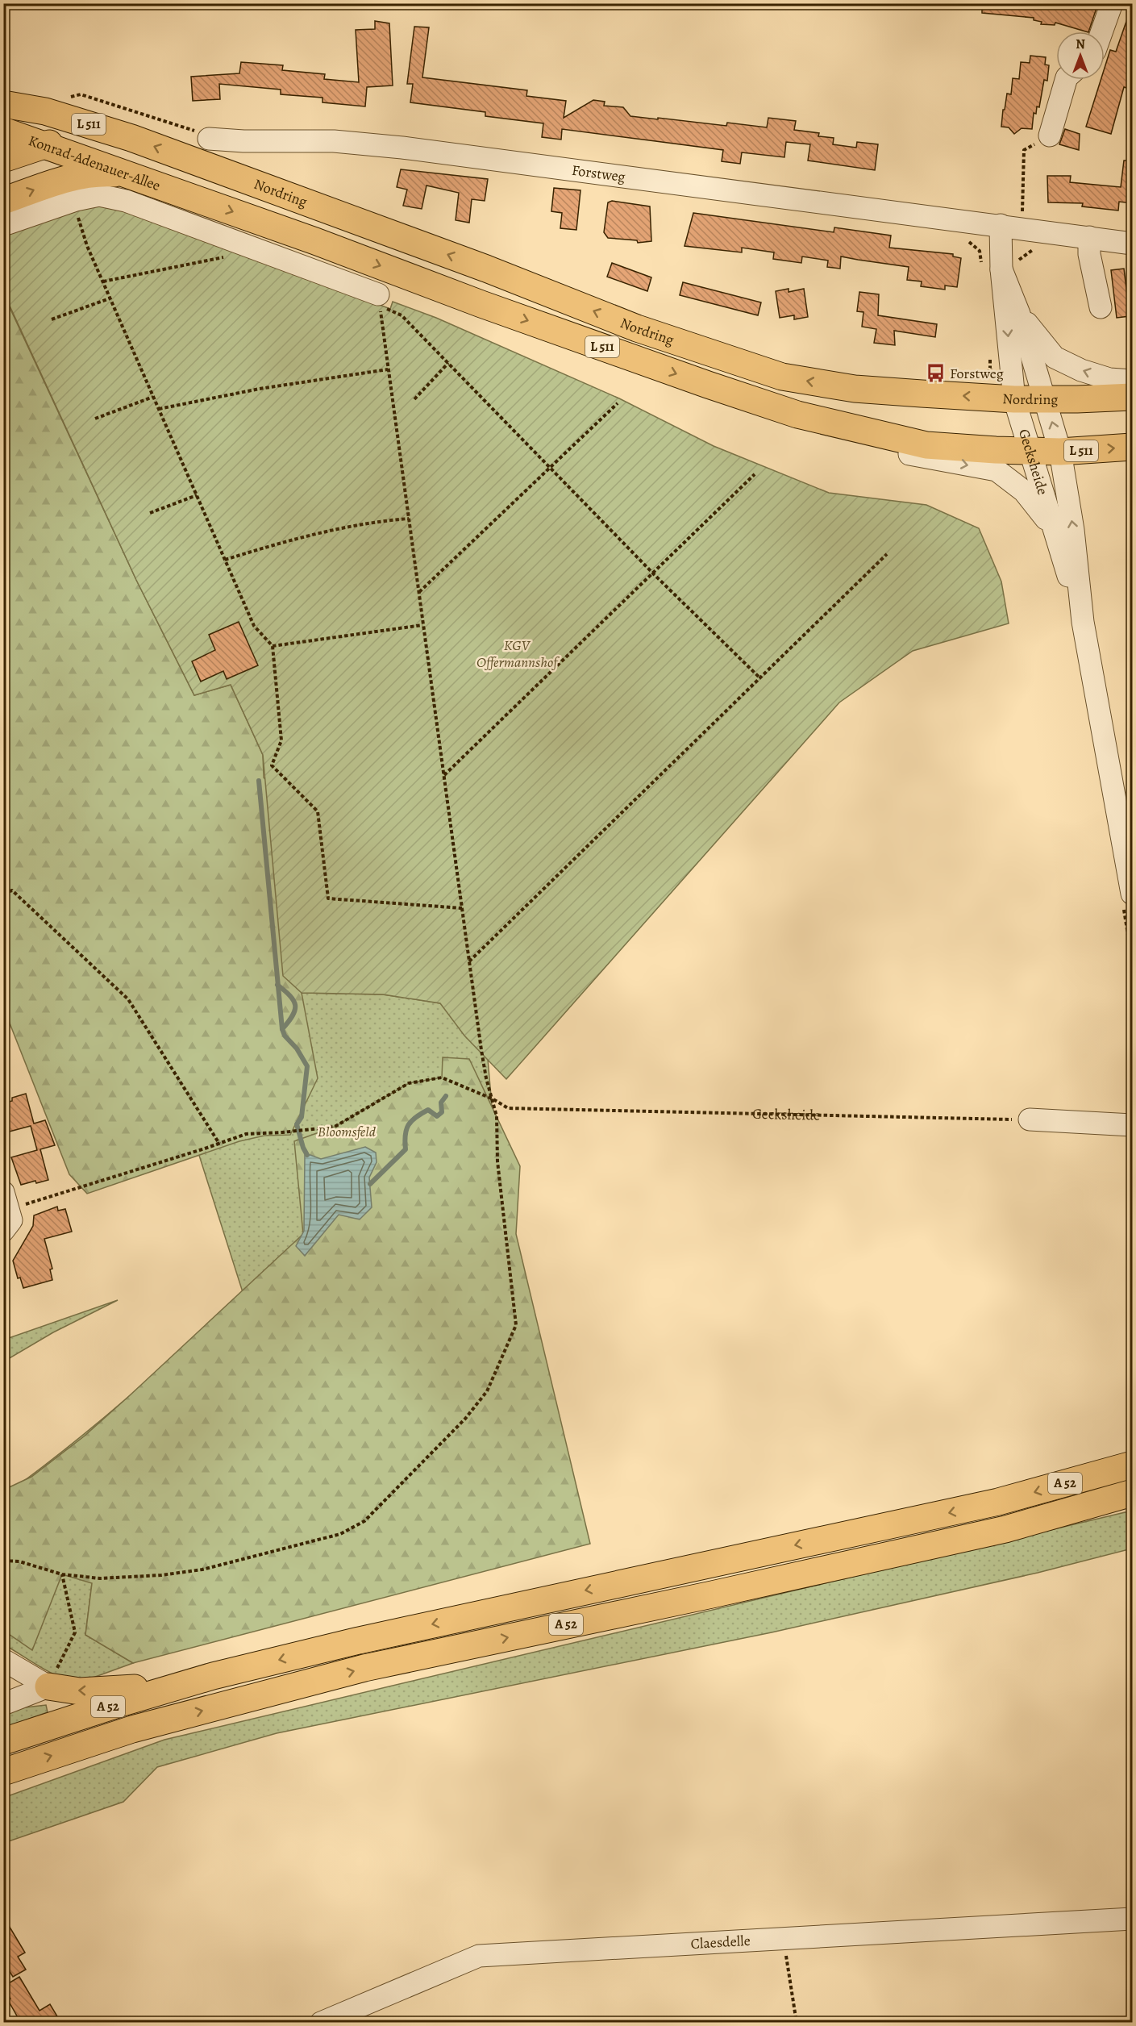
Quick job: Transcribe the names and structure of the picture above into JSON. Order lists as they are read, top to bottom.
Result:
{
  "streets": {
    "main road": [
      "L 511",
      "Konrad-Adenauer-Allee",
      "Nordring",
      "A 52"
    ],
    "street": ["Forstweg", "Gecksheide", "Claesdelle"]
  },
  "crossings": [
    ["Konrad-Adenauer-Allee", "Nordring"],
    ["Forstweg", "Gecksheide"],
    ["Nordring", "Gecksheide"]
  ],
  "parks": ["KGV Offermannshof", "Bloomsfeld"],
  "places": {
    "bus stop": ["Forstweg"]
  },
  "north": "top"
}
